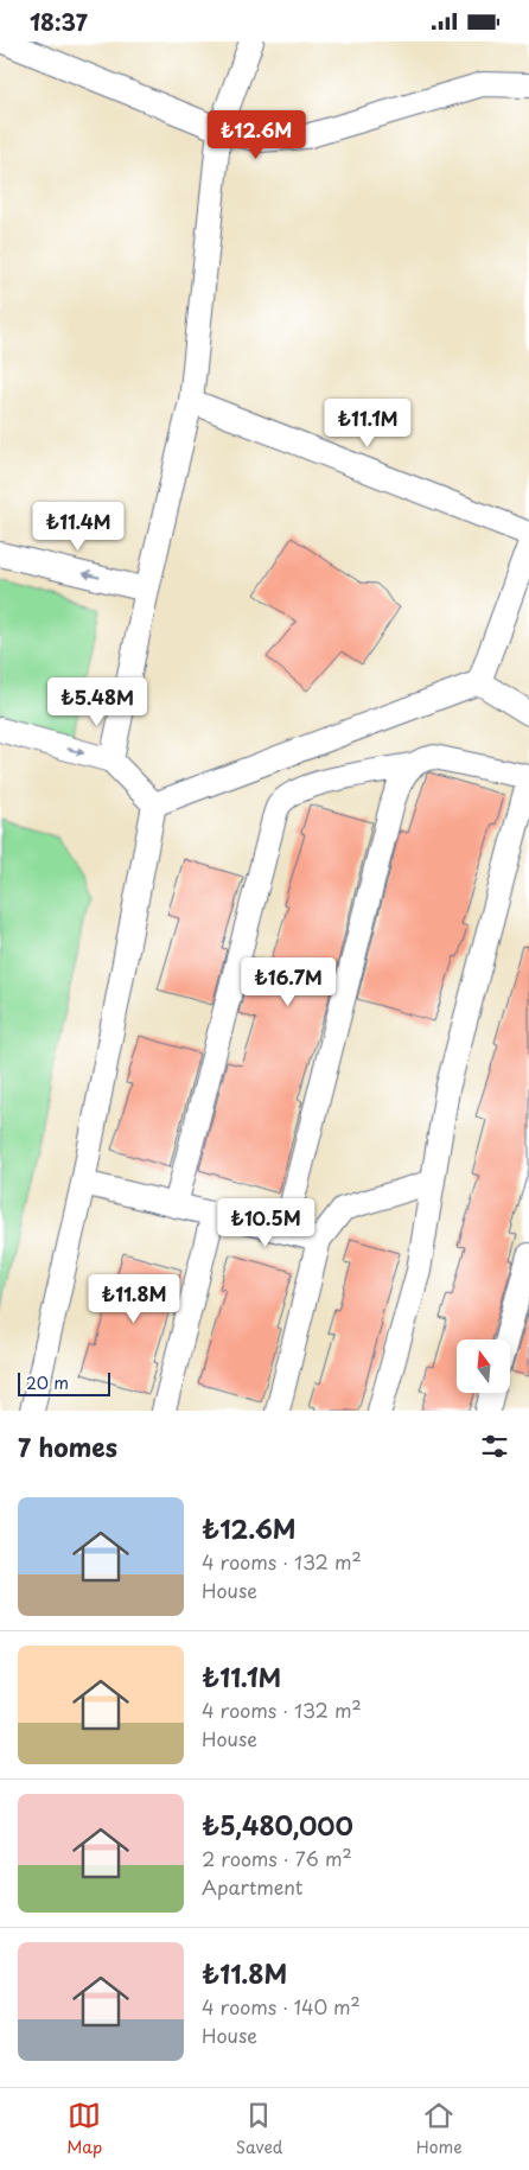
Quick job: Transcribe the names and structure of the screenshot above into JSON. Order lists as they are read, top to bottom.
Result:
{
  "scale_bar": "20 m",
  "north": "top",
  "page": {
    "status": "18:37",
    "price": [
      "₺12.6M",
      "₺11.1M",
      "₺11.4M",
      "₺5.48M",
      "₺16.7M",
      "₺10.5M",
      "₺11.8M"
    ],
    "scale": "20 m",
    "heading": "7 homes",
    "list": [
      {
        "name": "₺12.6M",
        "note": "4 rooms · 132 m² · House"
      },
      {
        "name": "₺11.1M",
        "note": "4 rooms · 132 m² · House"
      },
      {
        "name": "₺5,480,000",
        "note": "2 rooms · 76 m² · Apartment"
      },
      {
        "name": "₺11.8M",
        "note": "4 rooms · 140 m² · House"
      }
    ],
    "tabs": ["Map", "Saved", "Home"]
  }
}
